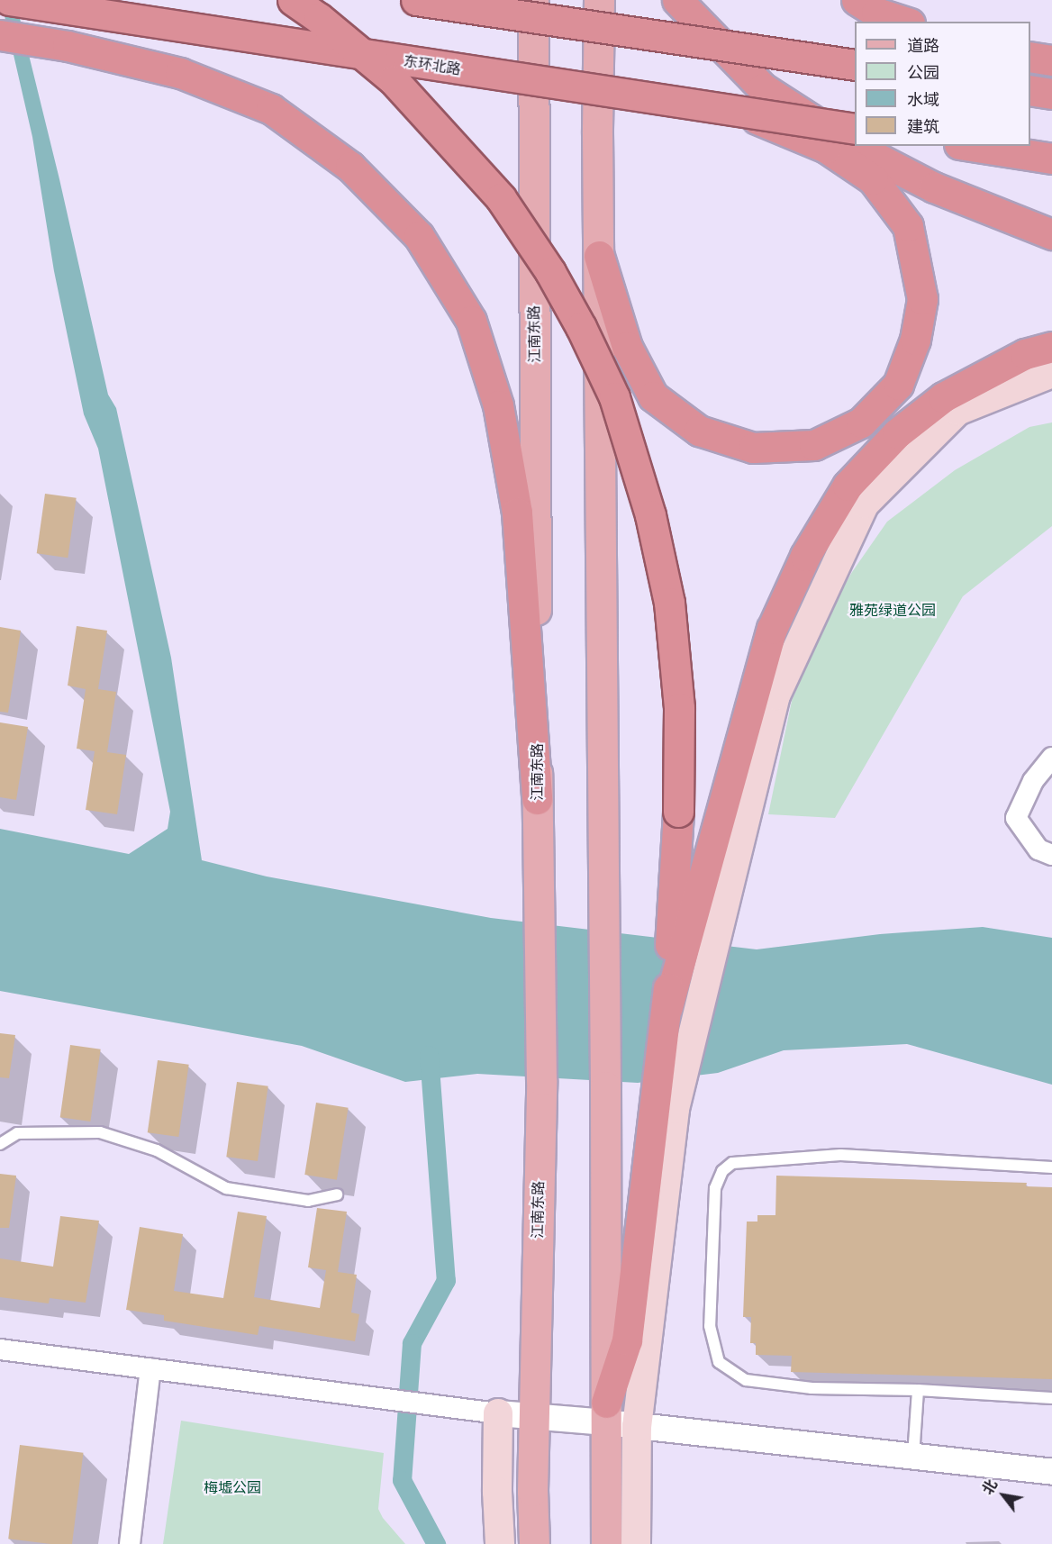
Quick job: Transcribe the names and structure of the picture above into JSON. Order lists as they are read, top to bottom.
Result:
{
  "streets": {
    "highway": ["东环北路"],
    "main road": ["江南东路"]
  },
  "parks": ["雅苑绿道公园", "梅墟公园"],
  "legend": [
    "道路",
    "公园",
    "水域",
    "建筑"
  ],
  "north": "top left"
}
